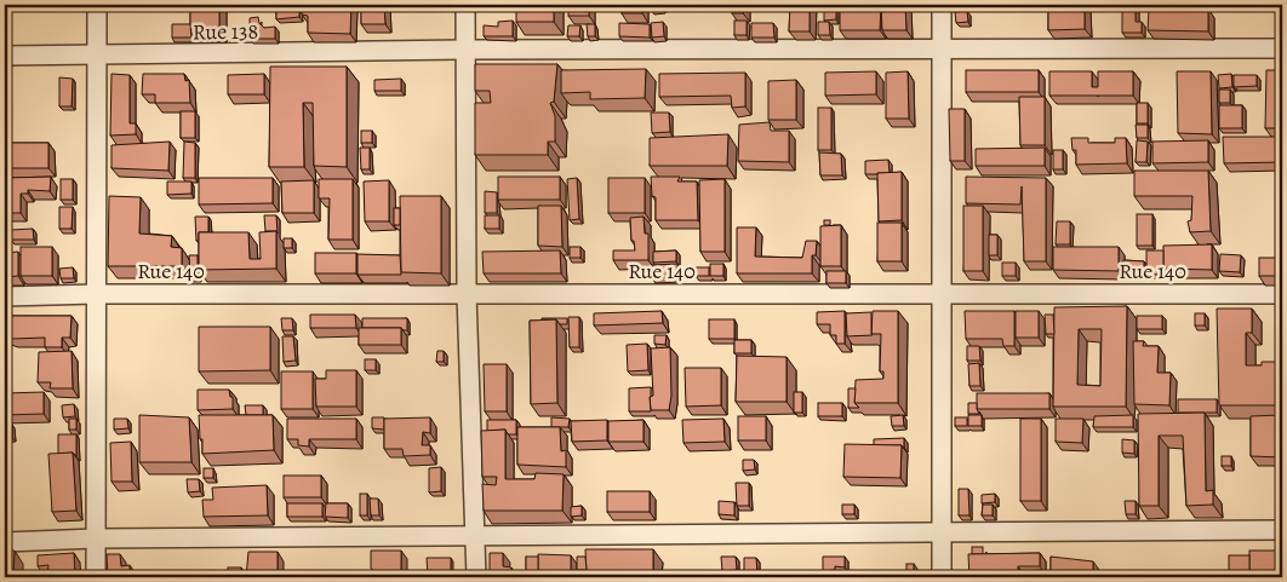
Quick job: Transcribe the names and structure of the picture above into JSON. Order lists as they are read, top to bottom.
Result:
{
  "streets": {
    "street": ["Rue 138", "Rue 140"]
  }
}
